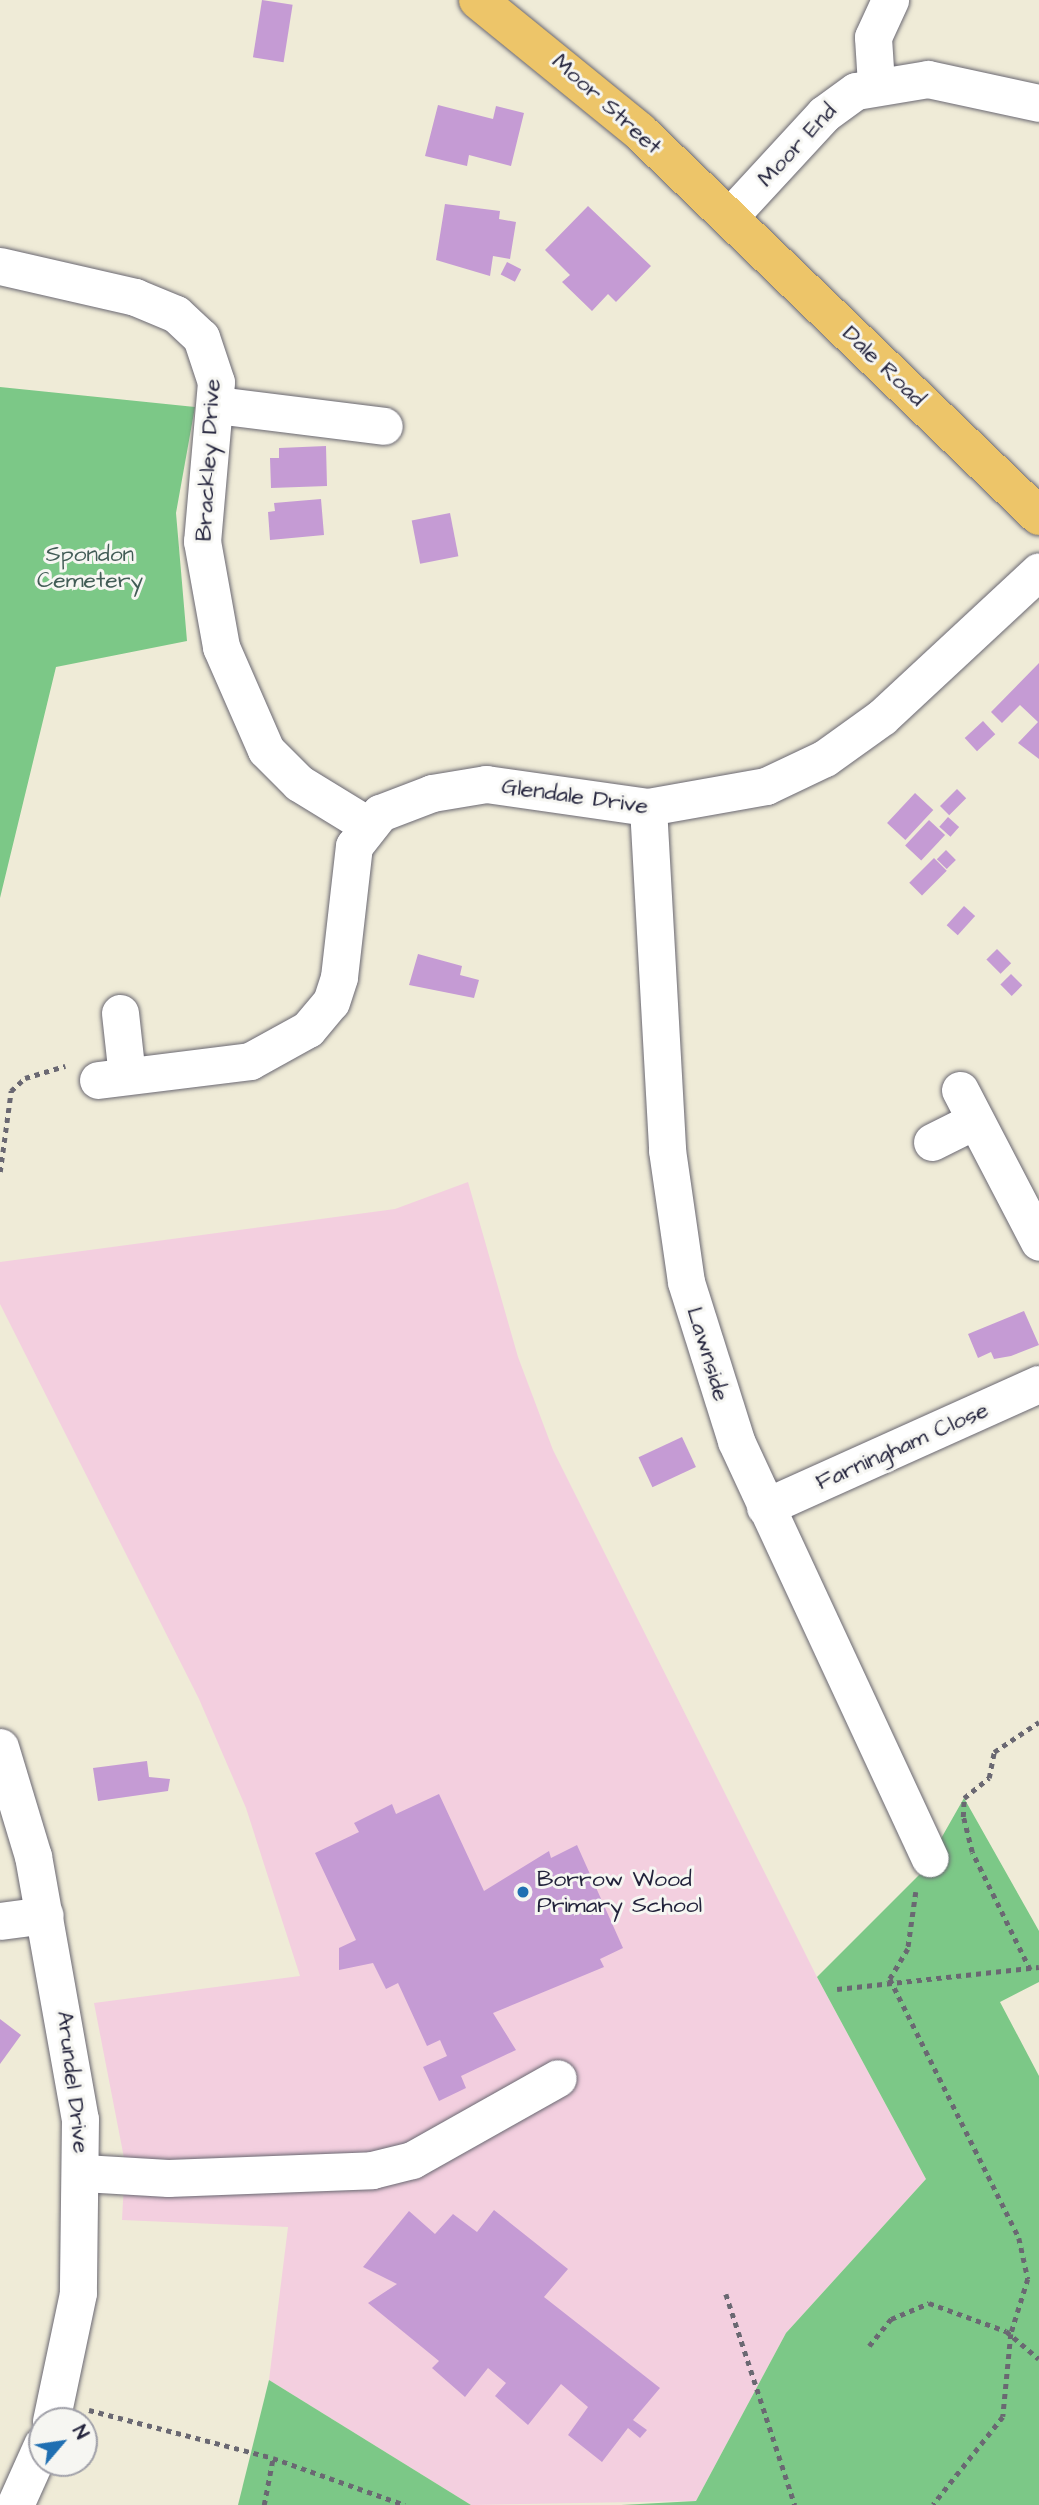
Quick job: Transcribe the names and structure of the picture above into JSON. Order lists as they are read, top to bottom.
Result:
{
  "streets": {
    "main road": ["Moor Street", "Dale Road"],
    "street": [
      "Moor End",
      "Brackley Drive",
      "Glendale Drive",
      "Lawnside",
      "Farningham Close",
      "Arundel Drive"
    ]
  },
  "crossings": [
    ["Moor Street", "Moor End"],
    ["Moor Street", "Dale Road"],
    ["Moor End", "Dale Road"],
    ["Brackley Drive", "Glendale Drive"],
    ["Glendale Drive", "Lawnside"],
    ["Lawnside", "Farningham Close"]
  ],
  "parks": ["Spondon Cemetery"],
  "places": ["Borrow Wood Primary School"],
  "north": "top right"
}
